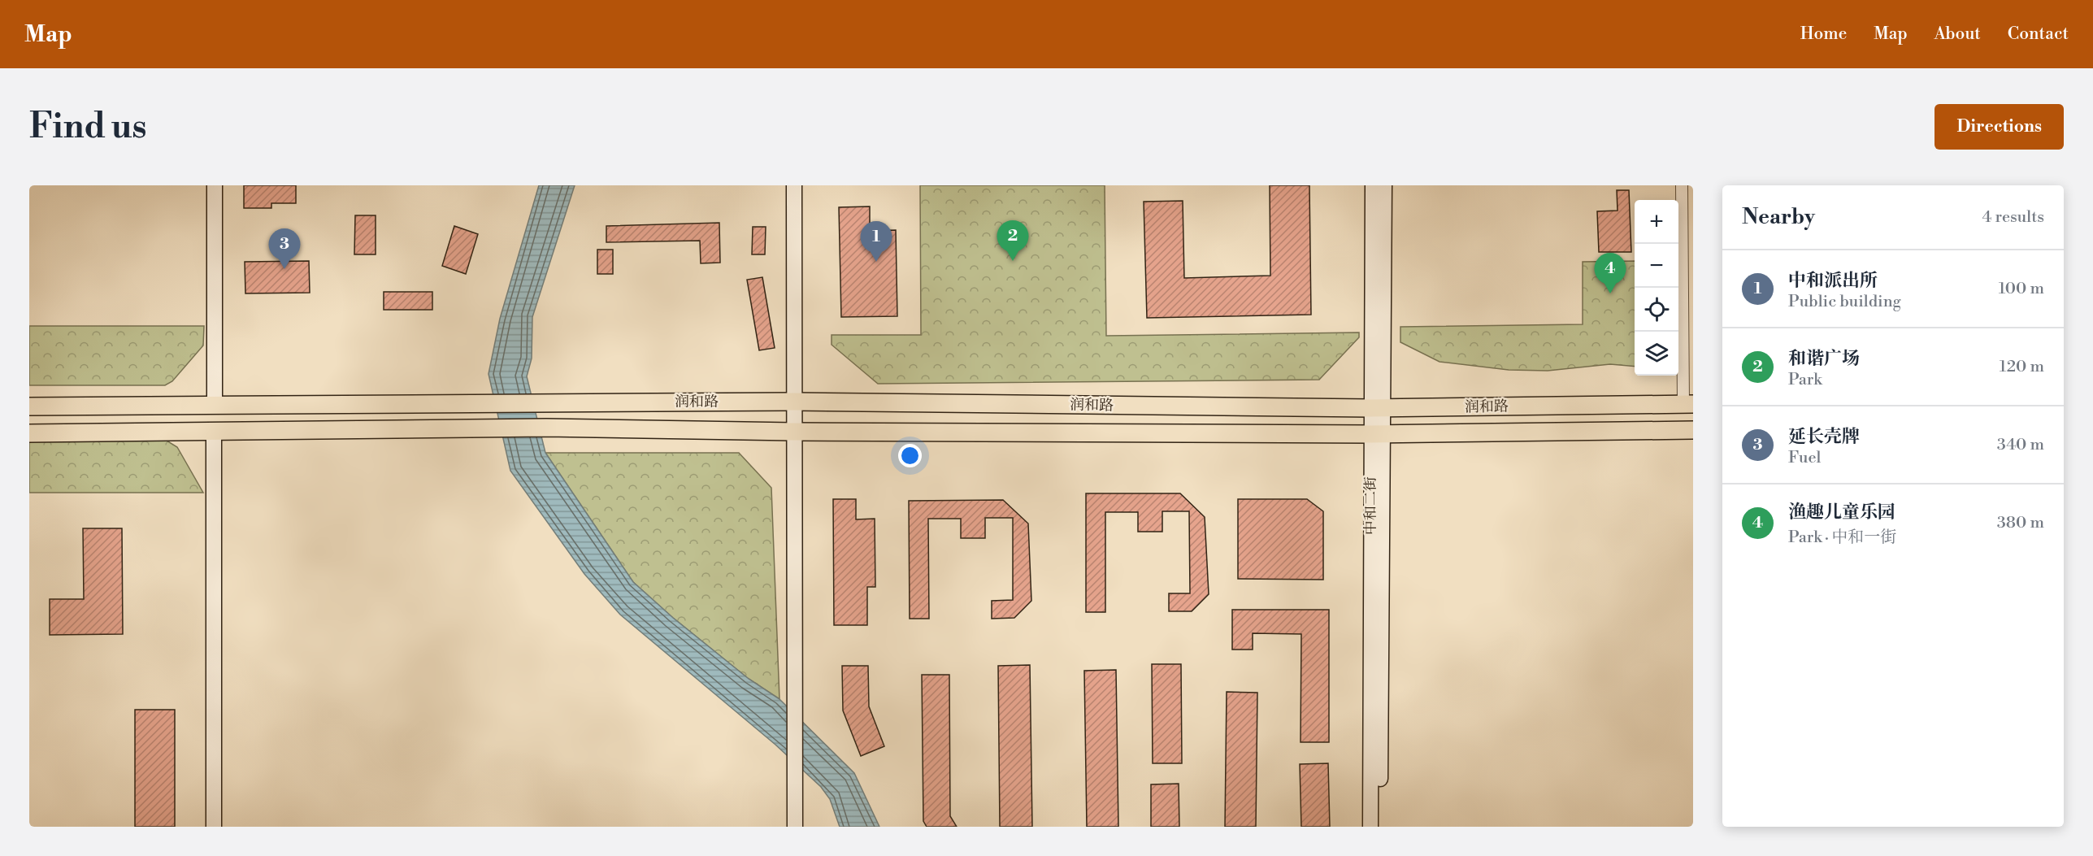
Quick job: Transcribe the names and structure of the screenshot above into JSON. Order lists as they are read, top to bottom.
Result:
{
  "streets": {
    "main road": ["润和路"],
    "street": ["中和二街"]
  },
  "crossings": [
    ["润和路", "中和二街"]
  ],
  "page": {
    "header": "Map",
    "nav": [
      "Home",
      "Map",
      "About",
      "Contact"
    ],
    "buttons": "Directions",
    "title": "Find us",
    "heading": ["Nearby", "4 results"],
    "map_buttons": ["+", "−"],
    "pins": [
      "2",
      "1",
      "3",
      "4"
    ],
    "list": [
      {
        "mark": "1",
        "name": "中和派出所",
        "note": "Public building",
        "value": "100 m"
      },
      {
        "mark": "2",
        "name": "和谐广场",
        "note": "Park",
        "value": "120 m"
      },
      {
        "mark": "3",
        "name": "延长壳牌",
        "note": "Fuel",
        "value": "340 m"
      },
      {
        "mark": "4",
        "name": "渔趣儿童乐园",
        "note": "Park · 中和一街",
        "value": "380 m"
      }
    ]
  }
}
